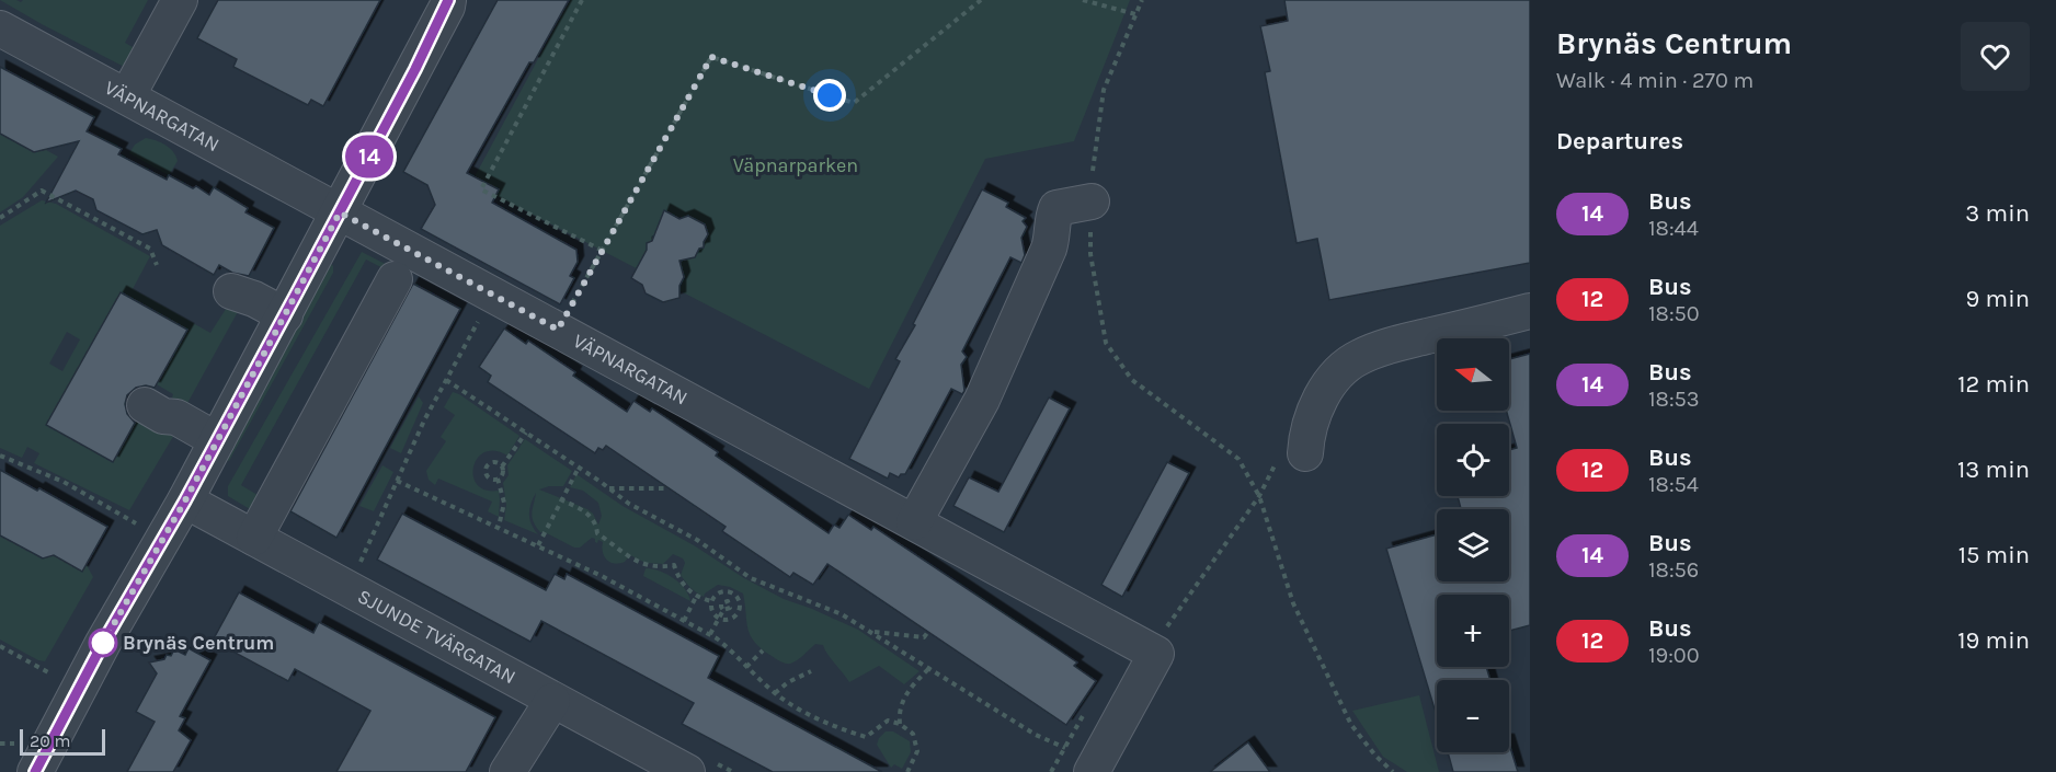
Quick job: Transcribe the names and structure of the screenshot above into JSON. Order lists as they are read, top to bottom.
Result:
{
  "streets": {
    "street": ["VÄPNARGATAN", "SJUNDE TVÄRGATAN"]
  },
  "parks": ["Väpnarparken"],
  "places": ["Brynäs Centrum"],
  "lines": ["bus line 14"],
  "scale_bar": "20 m",
  "north": "left",
  "page": {
    "on_map": "14",
    "heading": [
      ["Brynäs Centrum", "Walk · 4 min · 270 m"],
      "Departures"
    ],
    "list": [
      {
        "mark": "14",
        "name": "Bus",
        "note": "18:44",
        "value": "3 min"
      },
      {
        "mark": "12",
        "name": "Bus",
        "note": "18:50",
        "value": "9 min"
      },
      {
        "mark": "14",
        "name": "Bus",
        "note": "18:53",
        "value": "12 min"
      },
      {
        "mark": "12",
        "name": "Bus",
        "note": "18:54",
        "value": "13 min"
      },
      {
        "mark": "14",
        "name": "Bus",
        "note": "18:56",
        "value": "15 min"
      },
      {
        "mark": "12",
        "name": "Bus",
        "note": "19:00",
        "value": "19 min"
      }
    ],
    "map_buttons": ["+", "−"],
    "scale": "20 m"
  }
}
